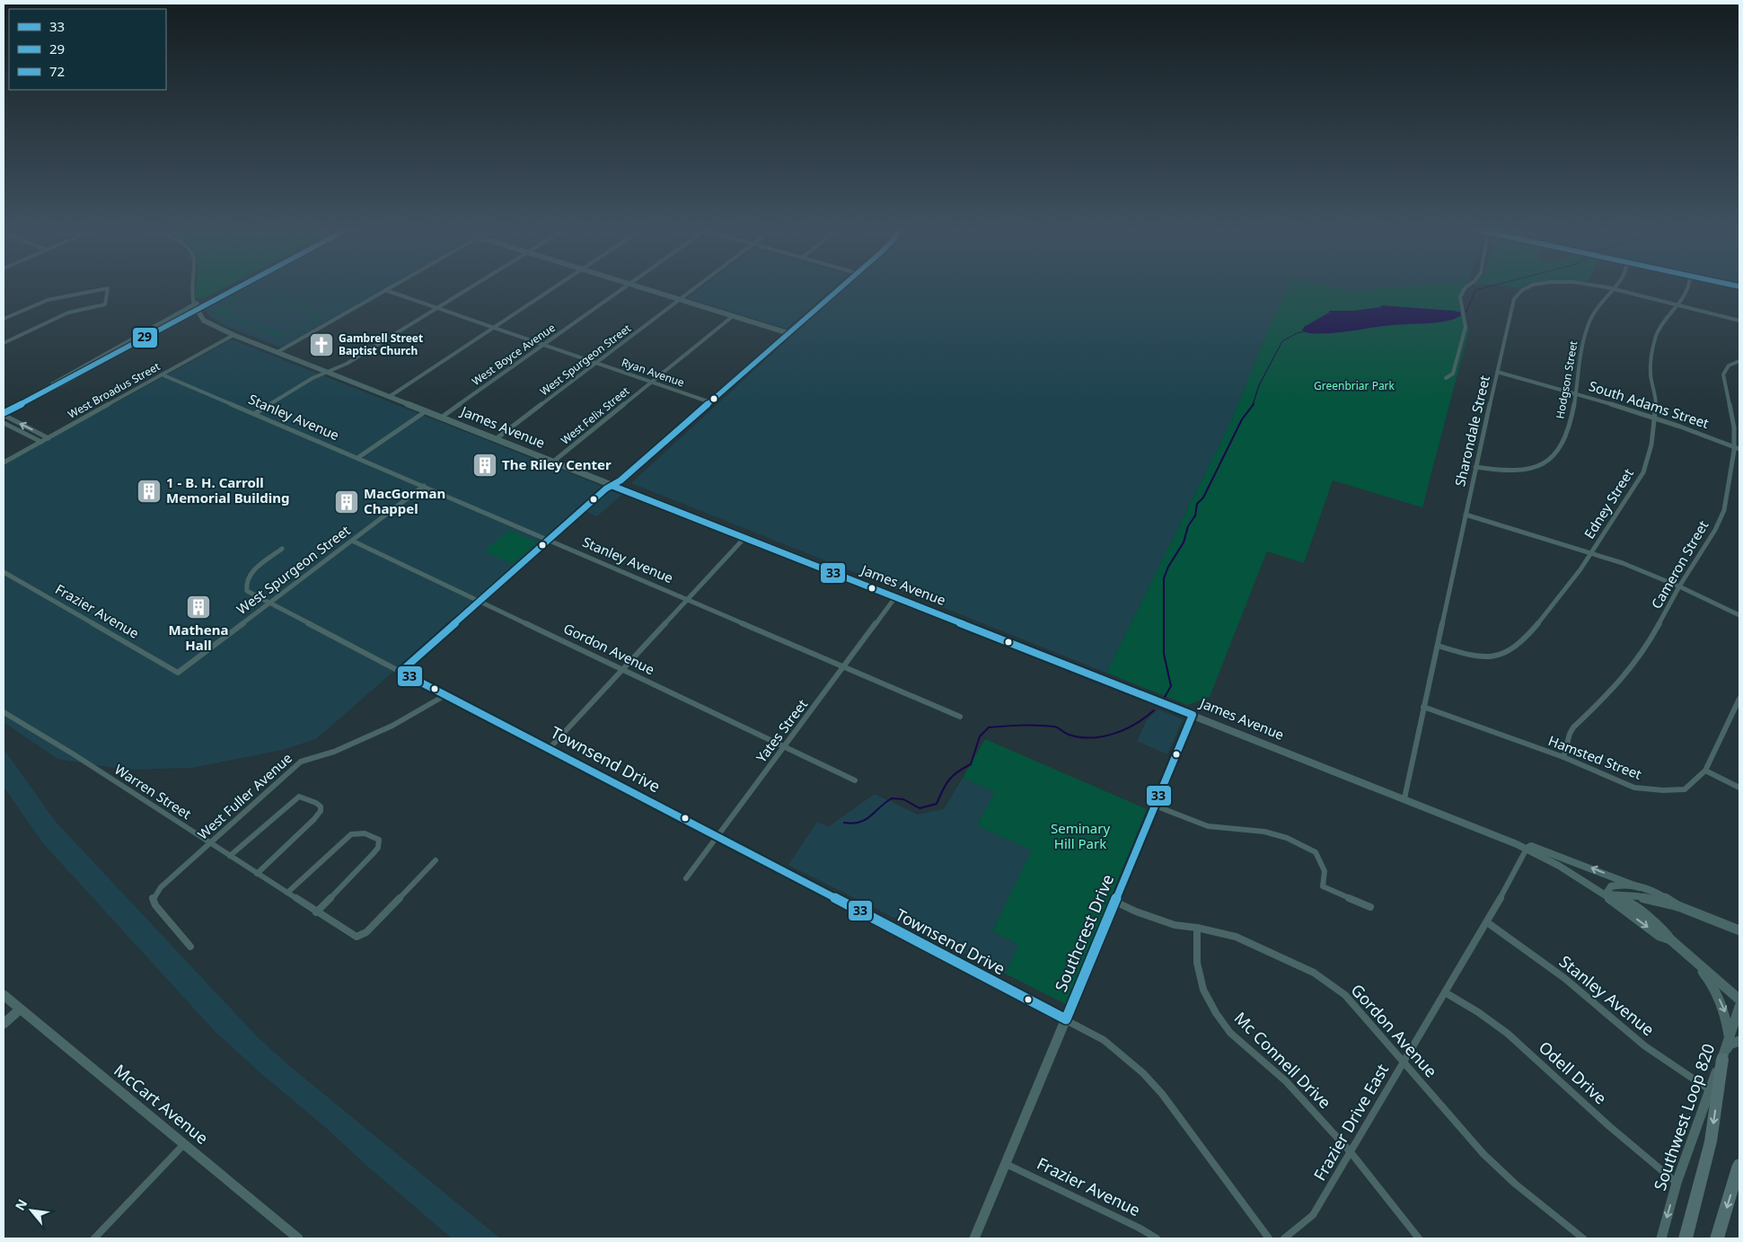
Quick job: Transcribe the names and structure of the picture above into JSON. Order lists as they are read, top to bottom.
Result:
{
  "streets": {
    "main road": [
      "James Avenue",
      "Southcrest Drive",
      "McCart Avenue",
      "Southwest Loop 820"
    ],
    "street": [
      "West Boyce Avenue",
      "West Spurgeon Street",
      "Ryan Avenue",
      "Hodgson Street",
      "West Broadus Street",
      "South Adams Street",
      "West Felix Street",
      "Stanley Avenue",
      "Sharondale Street",
      "Edney Street",
      "Cameron Street",
      "Frazier Avenue",
      "Gordon Avenue",
      "Yates Street",
      "Hamsted Street",
      "Townsend Drive",
      "Warren Street",
      "West Fuller Avenue",
      "Mc Connell Drive",
      "Odell Drive",
      "Frazier Drive East"
    ]
  },
  "crossings": [
    ["West Boyce Avenue", "Ryan Avenue"],
    ["West Boyce Avenue", "James Avenue"],
    ["West Spurgeon Street", "Ryan Avenue"],
    ["West Spurgeon Street", "Stanley Avenue"],
    ["West Spurgeon Street", "James Avenue"],
    ["West Spurgeon Street", "Frazier Avenue"],
    ["West Spurgeon Street", "Gordon Avenue"],
    ["West Spurgeon Street", "Townsend Drive"],
    ["Ryan Avenue", "West Felix Street"],
    ["Hodgson Street", "South Adams Street"],
    ["Hodgson Street", "Sharondale Street"],
    ["West Broadus Street", "Stanley Avenue"],
    ["West Broadus Street", "James Avenue"],
    ["South Adams Street", "Sharondale Street"],
    ["South Adams Street", "Edney Street"],
    ["South Adams Street", "Cameron Street"],
    ["West Felix Street", "James Avenue"],
    ["Stanley Avenue", "Yates Street"],
    ["Stanley Avenue", "Southwest Loop 820"],
    ["Stanley Avenue", "Frazier Drive East"],
    ["James Avenue", "Sharondale Street"],
    ["James Avenue", "Yates Street"],
    ["James Avenue", "Southcrest Drive"],
    ["James Avenue", "Frazier Drive East"],
    ["Sharondale Street", "Edney Street"],
    ["Sharondale Street", "Hamsted Street"],
    ["Cameron Street", "Hamsted Street"],
    ["Frazier Avenue", "Southcrest Drive"],
    ["Gordon Avenue", "Yates Street"],
    ["Gordon Avenue", "Southcrest Drive"],
    ["Gordon Avenue", "Mc Connell Drive"],
    ["Gordon Avenue", "Frazier Drive East"],
    ["Yates Street", "Townsend Drive"],
    ["Townsend Drive", "West Fuller Avenue"],
    ["Townsend Drive", "Southcrest Drive"],
    ["Warren Street", "West Fuller Avenue"],
    ["Mc Connell Drive", "Frazier Drive East"],
    ["Odell Drive", "Southwest Loop 820"],
    ["Odell Drive", "Frazier Drive East"]
  ],
  "parks": ["Greenbriar Park", "Seminary Hill Park"],
  "places": {
    "church": ["Gambrell Street Baptist Church"],
    "building": [
      "The Riley Center",
      "1 - B. H. Carroll Memorial Building",
      "MacGorman Chappel",
      "Mathena Hall"
    ]
  },
  "lines": ["transit line 33", "transit line 29"],
  "legend": ["33", "29", "72"],
  "north": "top left"
}
